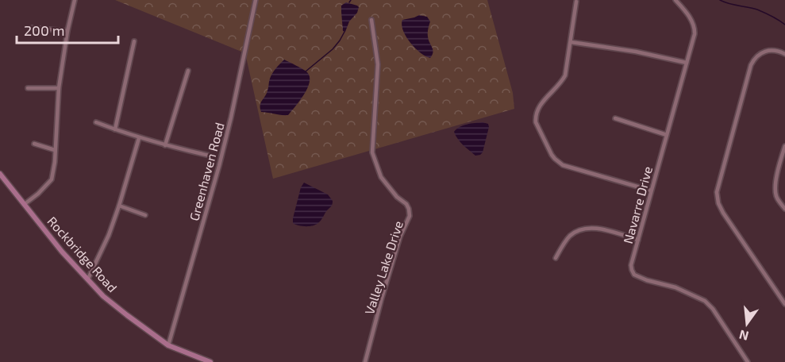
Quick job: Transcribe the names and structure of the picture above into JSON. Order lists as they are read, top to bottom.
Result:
{
  "streets": {
    "main road": ["Rockbridge Road"],
    "street": ["Greenhaven Road", "Navarre Drive", "Valley Lake Drive"]
  },
  "crossings": [
    ["Greenhaven Road", "Rockbridge Road"]
  ],
  "scale_bar": "200 m",
  "north": "bottom"
}
